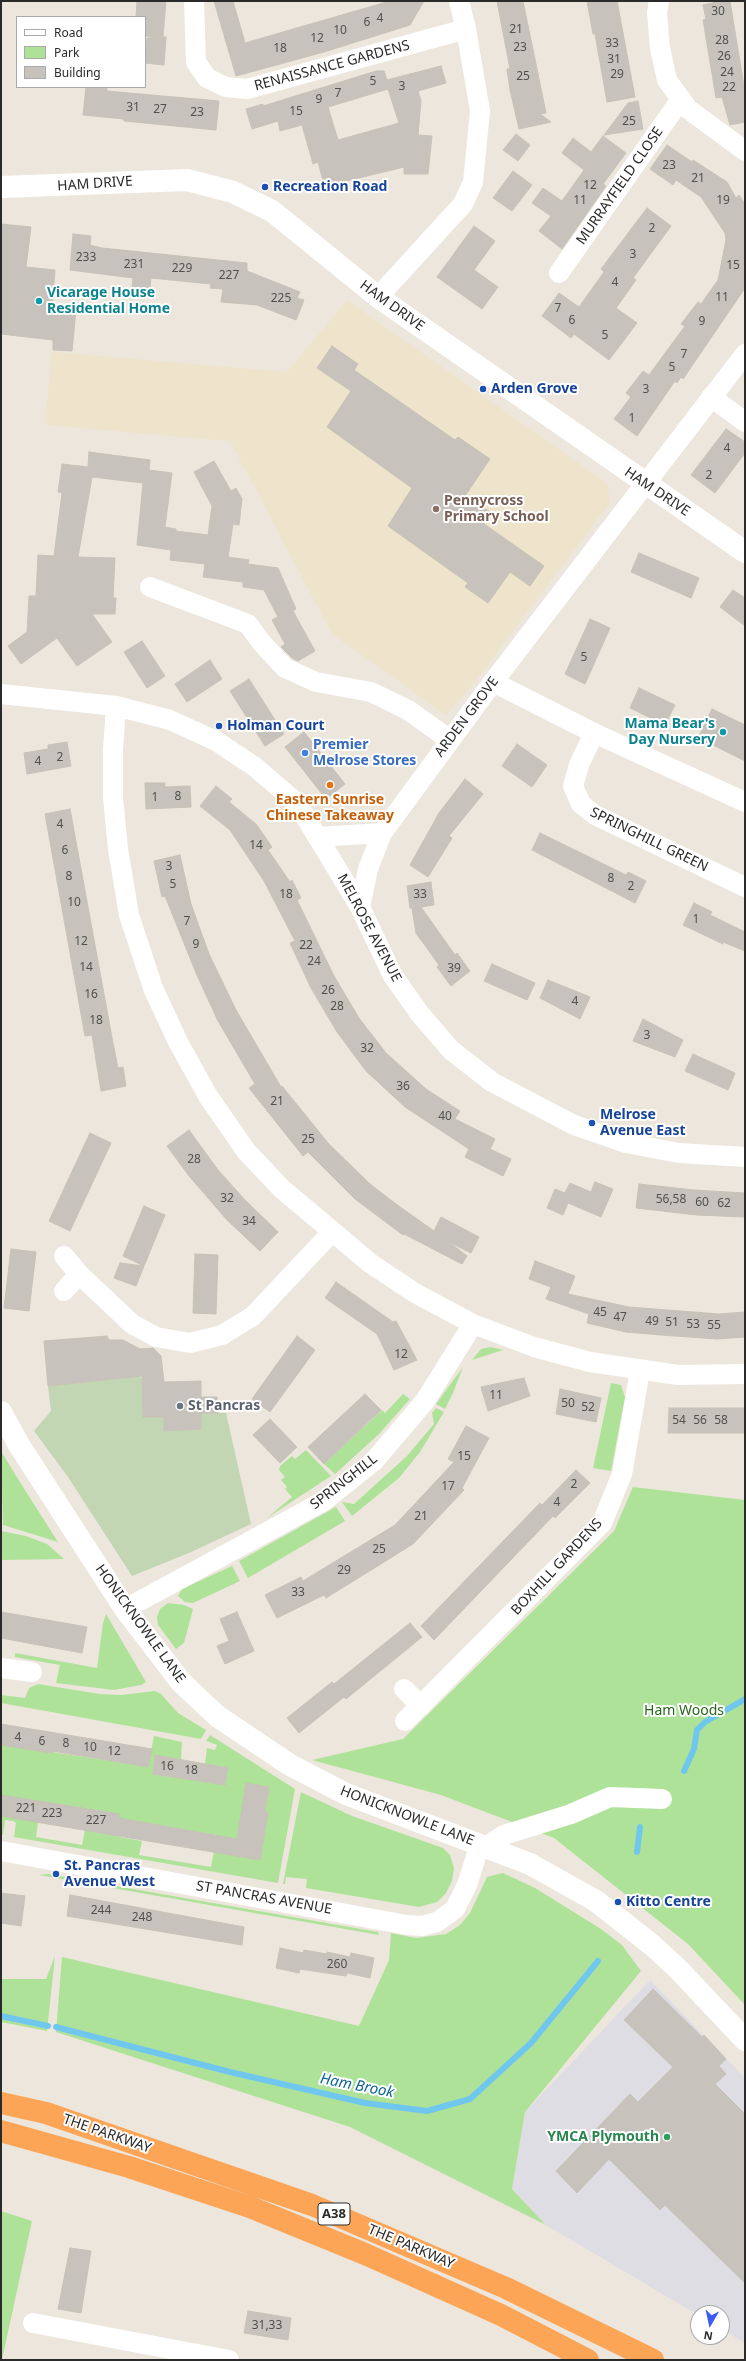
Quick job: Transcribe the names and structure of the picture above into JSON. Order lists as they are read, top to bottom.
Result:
{
  "streets": {
    "highway": ["THE PARKWAY", "A38"],
    "street": [
      "RENAISSANCE GARDENS",
      "HAM DRIVE",
      "MURRAYFIELD CLOSE",
      "ARDEN GROVE",
      "SPRINGHILL GREEN",
      "MELROSE AVENUE",
      "SPRINGHILL",
      "BOXHILL GARDENS",
      "HONICKNOWLE LANE",
      "ST PANCRAS AVENUE"
    ]
  },
  "crossings": [
    ["HAM DRIVE", "ARDEN GROVE"],
    ["ARDEN GROVE", "MELROSE AVENUE"],
    ["SPRINGHILL", "HONICKNOWLE LANE"],
    ["HONICKNOWLE LANE", "ST PANCRAS AVENUE"]
  ],
  "water": ["Ham Brook"],
  "parks": ["Ham Woods"],
  "places": [
    "Recreation Road",
    "Vicarage House Residential Home",
    "Arden Grove",
    "Pennycross Primary School",
    "Holman Court",
    "Mama Bear's Day Nursery",
    "Premier Melrose Stores",
    "Eastern Sunrise Chinese Takeaway",
    "Melrose Avenue East",
    "St Pancras",
    "St. Pancras Avenue West",
    "Kitto Centre",
    "YMCA Plymouth"
  ],
  "house_numbers": [
    "30",
    "4",
    "6",
    "21",
    "10",
    "12",
    "28",
    "33",
    "23",
    "18",
    "26",
    "31",
    "24",
    "29",
    "25",
    "5",
    "3",
    "22",
    "7",
    "9",
    "31",
    "27",
    "15",
    "23",
    "25",
    "23",
    "21",
    "12",
    "11",
    "19",
    "2",
    "3",
    "233",
    "231",
    "15",
    "229",
    "227",
    "4",
    "11",
    "225",
    "7",
    "6",
    "9",
    "5",
    "7",
    "5",
    "3",
    "1",
    "4",
    "2",
    "5",
    "2",
    "4",
    "8",
    "1",
    "4",
    "14",
    "6",
    "3",
    "8",
    "8",
    "5",
    "2",
    "18",
    "33",
    "10",
    "1",
    "7",
    "12",
    "9",
    "22",
    "24",
    "14",
    "39",
    "26",
    "16",
    "4",
    "28",
    "18",
    "3",
    "32",
    "36",
    "21",
    "40",
    "25",
    "28",
    "32",
    "56,58",
    "60",
    "62",
    "34",
    "45",
    "47",
    "49",
    "51",
    "53",
    "55",
    "12",
    "11",
    "50",
    "52",
    "54",
    "56",
    "58",
    "15",
    "2",
    "17",
    "4",
    "21",
    "25",
    "29",
    "33",
    "4",
    "6",
    "8",
    "10",
    "12",
    "16",
    "18",
    "221",
    "223",
    "227",
    "244",
    "248",
    "260",
    "31,33"
  ],
  "legend": ["Road", "Park", "Building"],
  "north": "bottom"
}
